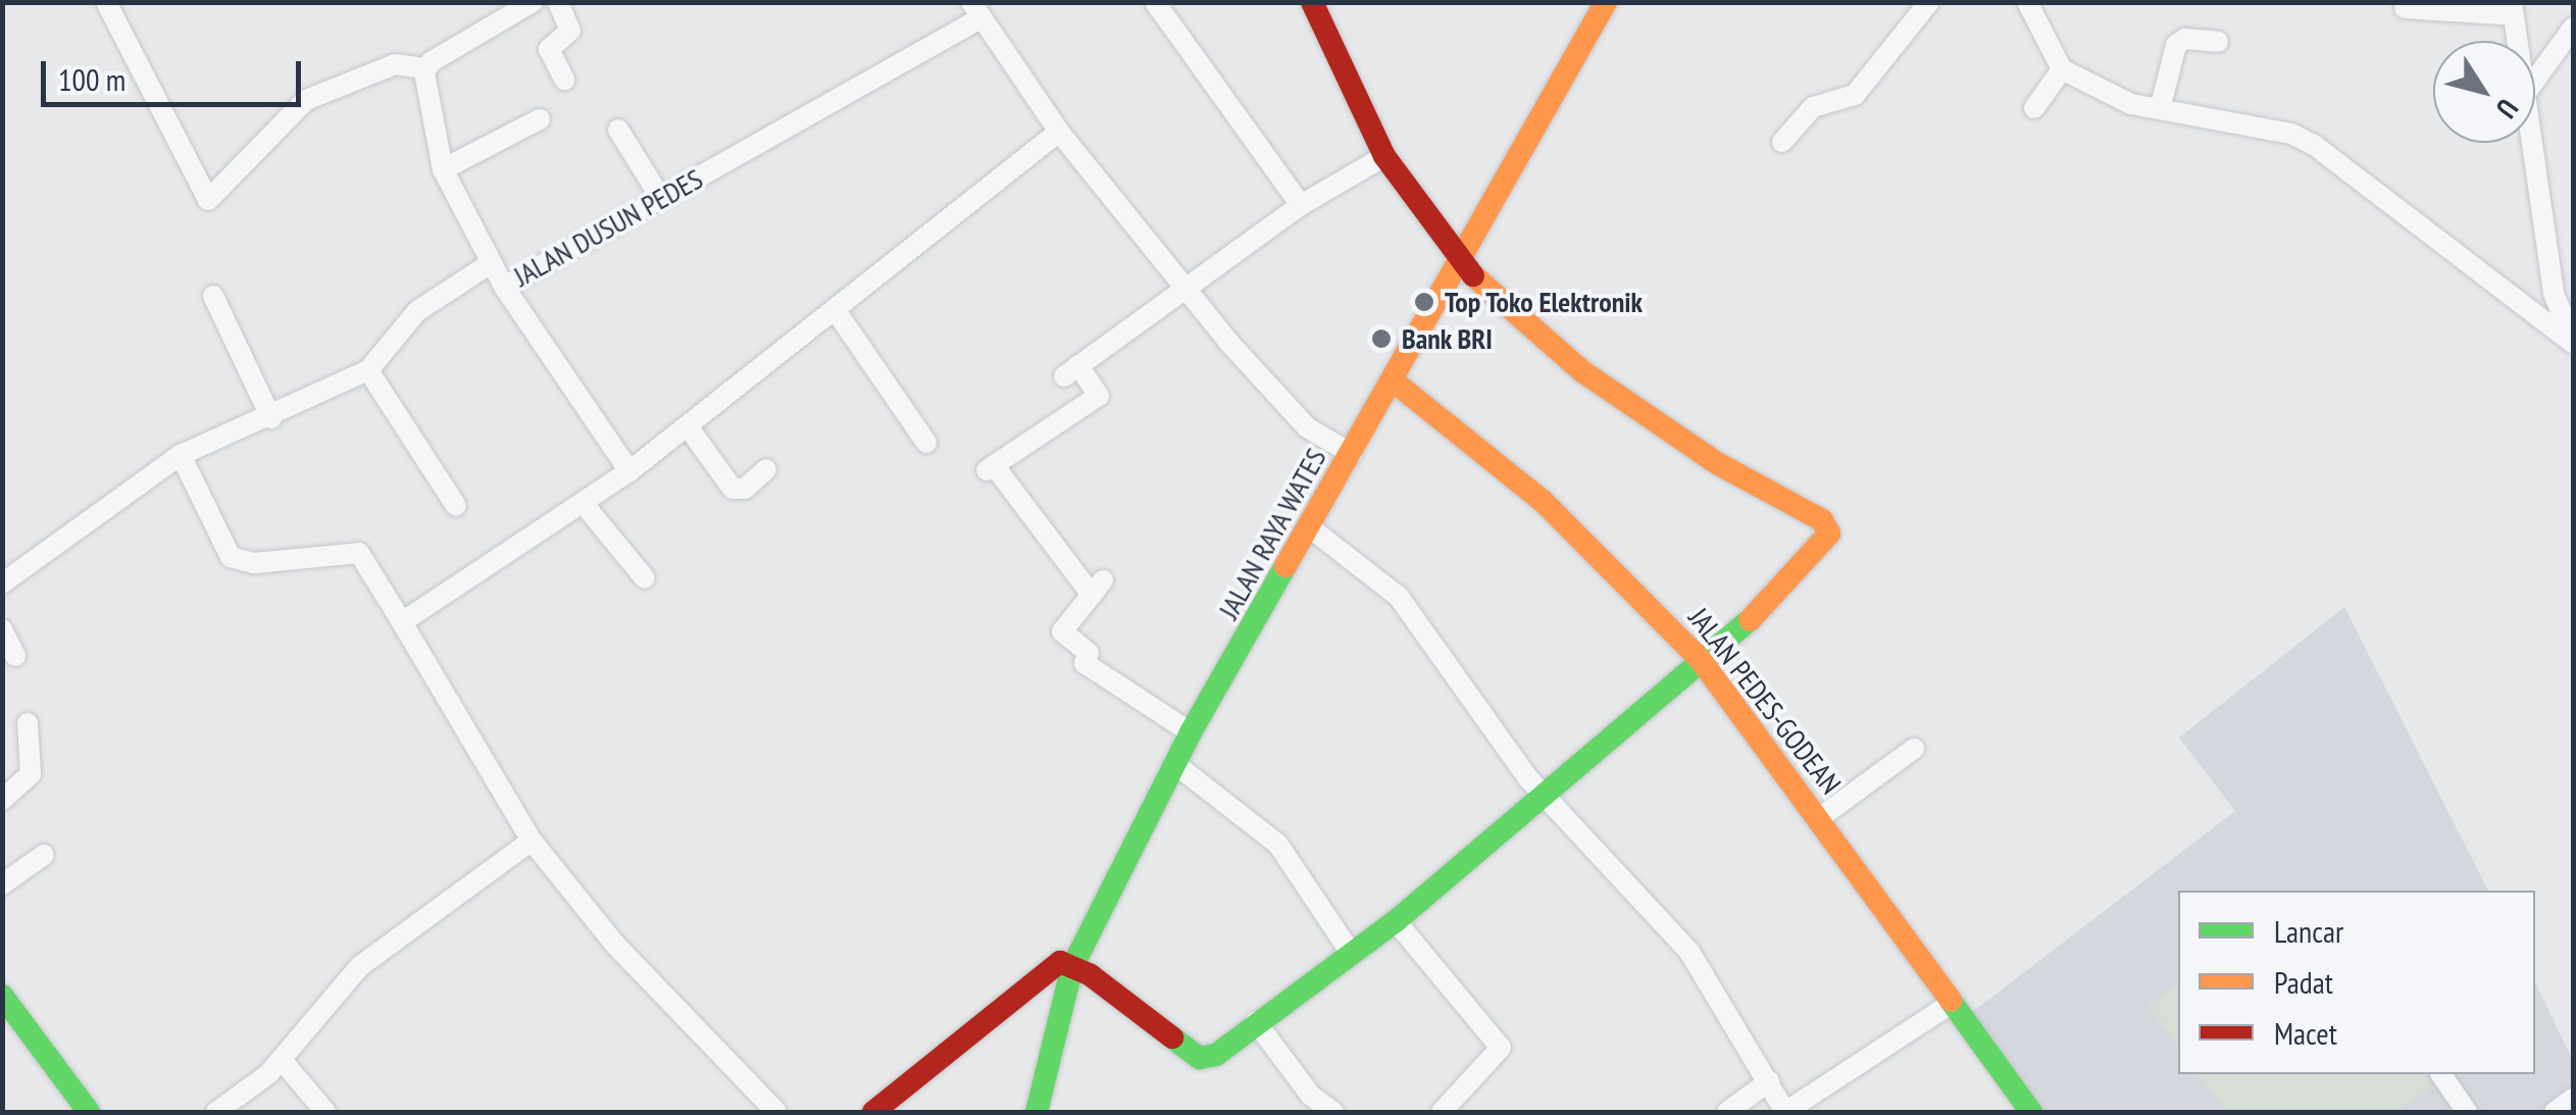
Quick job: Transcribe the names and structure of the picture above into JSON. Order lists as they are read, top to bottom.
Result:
{
  "streets": {
    "main road": ["JALAN RAYA WATES", "JALAN PEDES-GODEAN"],
    "street": ["JALAN DUSUN PEDES"]
  },
  "crossings": [
    ["JALAN DUSUN PEDES", "JALAN RAYA WATES"],
    ["JALAN RAYA WATES", "JALAN PEDES-GODEAN"]
  ],
  "places": ["Top Toko Elektronik", "Bank BRI"],
  "legend": ["Lancar", "Padat", "Macet"],
  "scale_bar": "100 m",
  "north": "bottom right"
}
